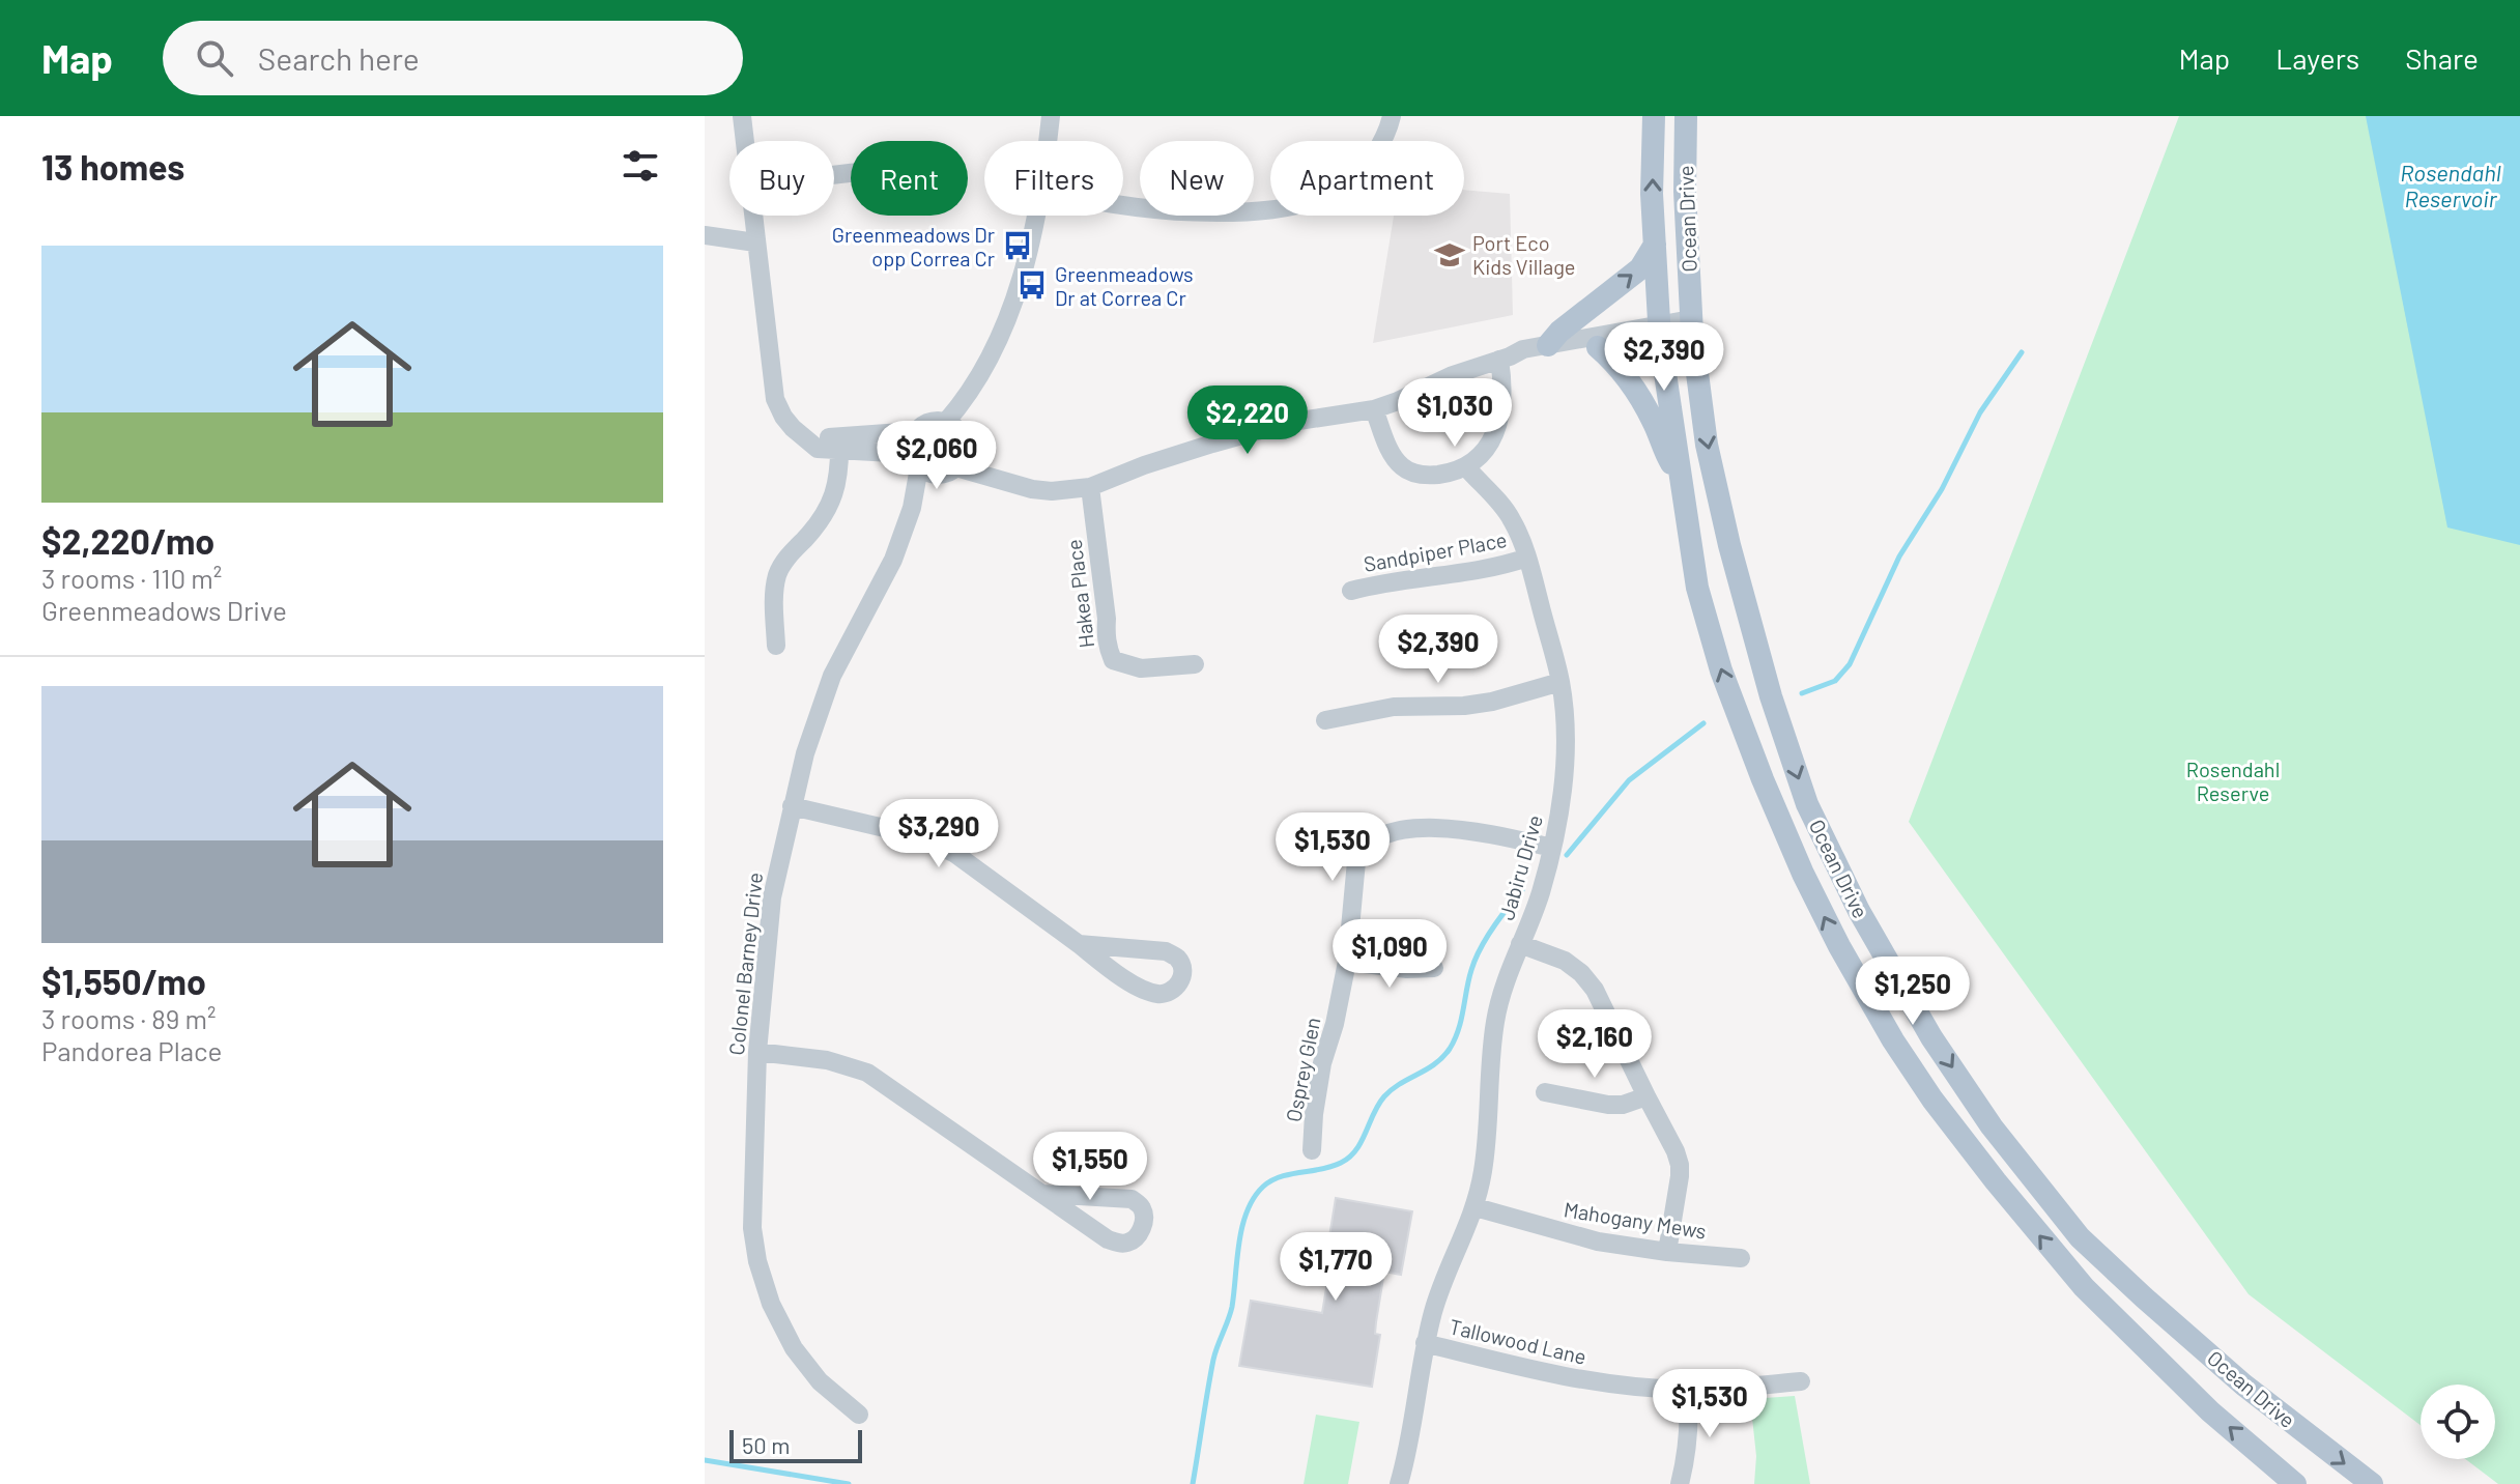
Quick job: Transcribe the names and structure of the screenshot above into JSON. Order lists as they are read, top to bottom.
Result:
{
  "streets": {
    "main road": ["Ocean Drive"],
    "street": [
      "Sandpiper Place",
      "Hakea Place",
      "Jabiru Drive",
      "Colonel Barney Drive",
      "Osprey Glen",
      "Mahogany Mews",
      "Tallowood Lane"
    ]
  },
  "crossings": [
    ["Sandpiper Place", "Jabiru Drive"],
    ["Jabiru Drive", "Osprey Glen"],
    ["Jabiru Drive", "Mahogany Mews"],
    ["Jabiru Drive", "Tallowood Lane"]
  ],
  "water": ["Rosendahl Reservoir"],
  "parks": ["Rosendahl Reserve"],
  "places": {
    "bus stop": ["Greenmeadows Dr opp Correa Cr", "Greenmeadows Dr at Correa Cr"],
    "school or university": ["Port Eco Kids Village"]
  },
  "scale_bar": "50 m",
  "page": {
    "header": "Map",
    "search": "Search here",
    "nav": ["Map", "Layers", "Share"],
    "heading": "13 homes",
    "chip": [
      "Buy",
      "Rent",
      "Filters",
      "New",
      "Apartment"
    ],
    "list": [
      {
        "name": "$2,220/mo",
        "note": "3 rooms · 110 m² · Greenmeadows Drive"
      },
      {
        "name": "$1,550/mo",
        "note": "3 rooms · 89 m² · Pandorea Place"
      }
    ],
    "price": [
      "$2,390",
      "$1,030",
      "$2,220",
      "$2,060",
      "$2,390",
      "$3,290",
      "$1,530",
      "$1,090",
      "$1,250",
      "$2,160",
      "$1,550",
      "$1,770",
      "$1,530"
    ],
    "scale": "50 m"
  }
}
